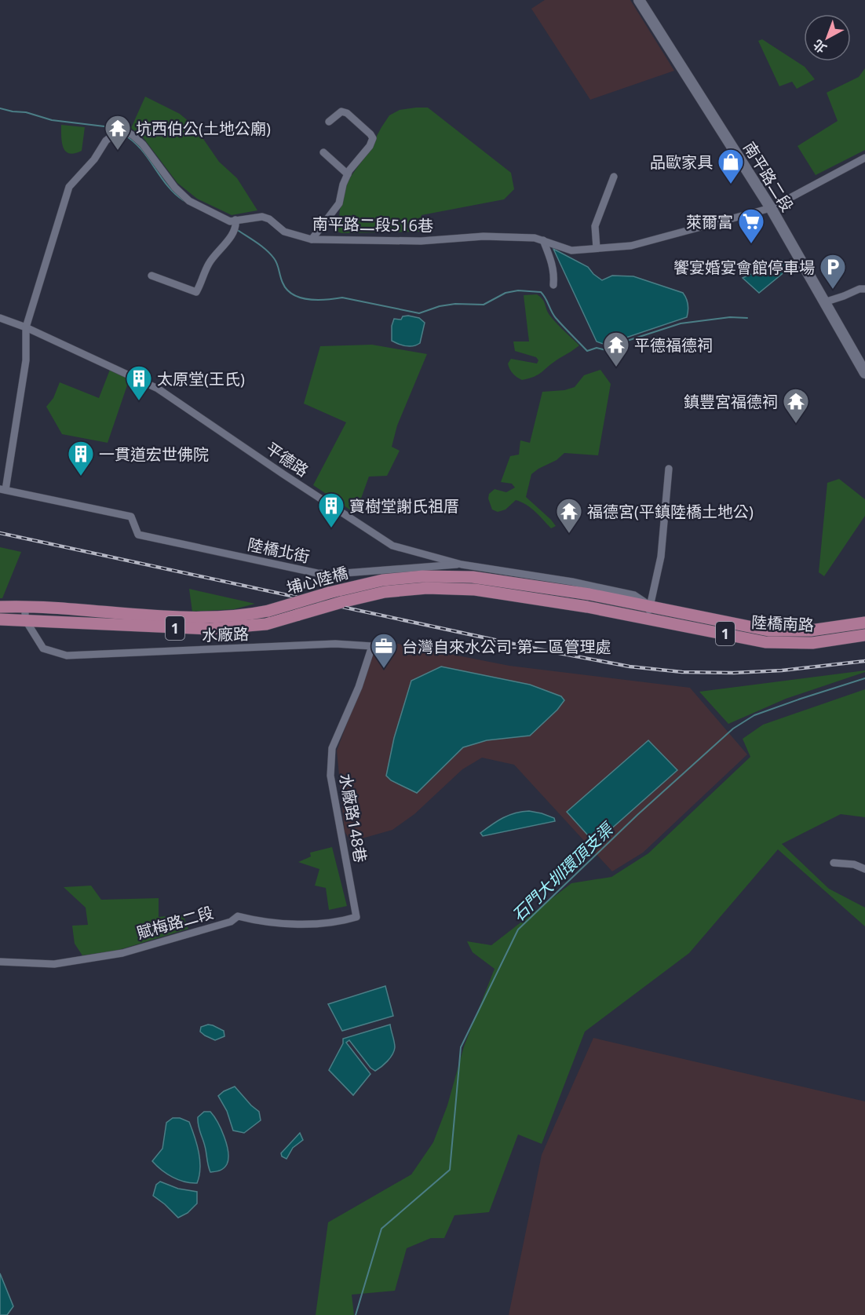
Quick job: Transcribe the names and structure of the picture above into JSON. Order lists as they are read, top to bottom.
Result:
{
  "streets": {
    "main road": ["埔心陸橋", "陸橋南路", "1"],
    "street": [
      "南平路二段",
      "南平路二段516巷",
      "平德路",
      "陸橋北街",
      "水廠路",
      "水廠路148巷",
      "賦梅路二段"
    ]
  },
  "crossings": [
    ["南平路二段", "南平路二段516巷"],
    ["南平路二段516巷", "平德路"],
    ["南平路二段516巷", "陸橋北街"],
    ["平德路", "陸橋北街"],
    ["平德路", "陸橋南路"],
    ["埔心陸橋", "陸橋南路"],
    ["埔心陸橋", "1"],
    ["埔心陸橋", "水廠路"],
    ["1", "水廠路"],
    ["水廠路", "水廠路148巷"],
    ["水廠路148巷", "賦梅路二段"]
  ],
  "water": ["石門大圳環頂支渠"],
  "places": {
    "temple": [
      "坑西伯公(土地公廟)",
      "平德福德祠",
      "鎮豐宮福德祠",
      "福德宮(平鎮陸橋土地公)"
    ],
    "shop": ["品歐家具"],
    "supermarket": ["萊爾富"],
    "parking": ["饗宴婚宴會館停車場"],
    "building": ["太原堂(王氏)", "一貫道宏世佛院", "寶樹堂謝氏祖厝"],
    "office": ["台灣自來水公司-第二區管理處"]
  },
  "north": "bottom left"
}
